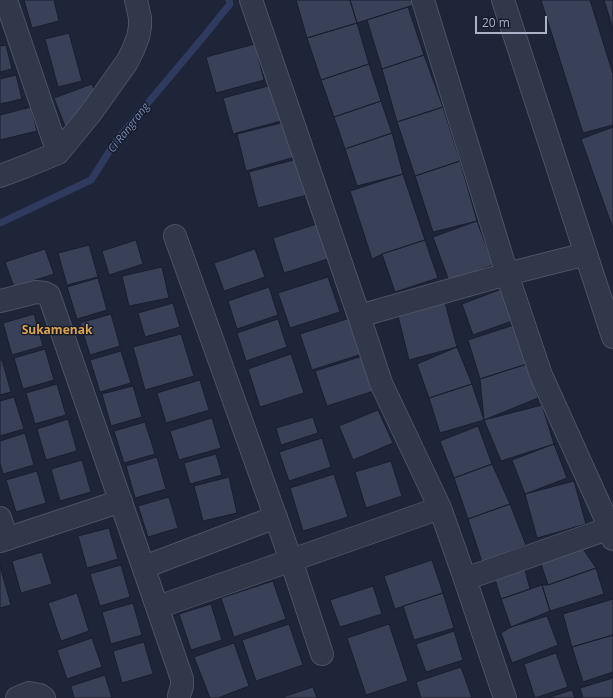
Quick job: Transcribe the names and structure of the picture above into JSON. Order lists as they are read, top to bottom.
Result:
{
  "districts": ["Sukamenak"],
  "water": ["Ci Rangrang"],
  "scale_bar": "20 m"
}
